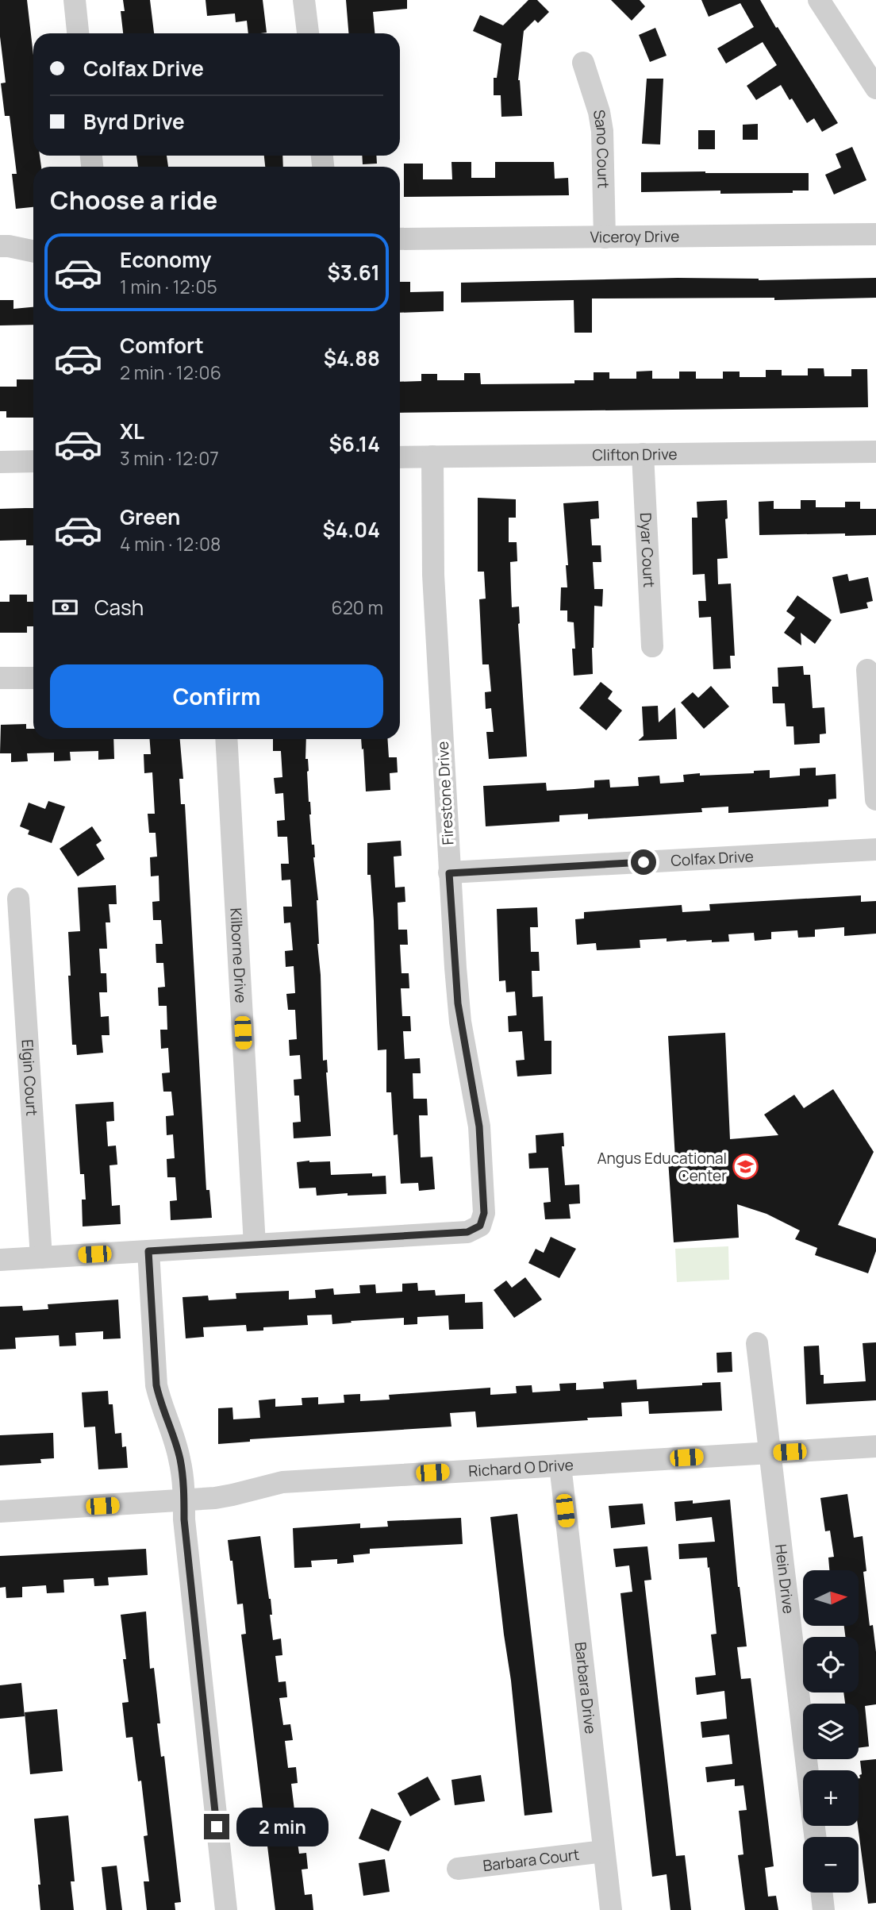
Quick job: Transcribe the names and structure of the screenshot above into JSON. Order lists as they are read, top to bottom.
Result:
{
  "streets": {
    "street": [
      "Sano Court",
      "Viceroy Drive",
      "Clifton Drive",
      "Dyar Court",
      "Firestone Drive",
      "Colfax Drive",
      "Kilborne Drive",
      "Elgin Court",
      "Richard O Drive",
      "Hein Drive",
      "Barbara Drive",
      "Barbara Court"
    ]
  },
  "crossings": [
    ["Sano Court", "Viceroy Drive"],
    ["Clifton Drive", "Dyar Court"],
    ["Clifton Drive", "Firestone Drive"],
    ["Firestone Drive", "Colfax Drive"],
    ["Firestone Drive", "Kilborne Drive"],
    ["Richard O Drive", "Hein Drive"],
    ["Richard O Drive", "Barbara Drive"],
    ["Barbara Drive", "Barbara Court"]
  ],
  "places": {
    "school or university": ["Angus Educational Center"]
  },
  "north": "right",
  "page": {
    "banner": ["Colfax Drive", "Byrd Drive"],
    "heading": "Choose a ride",
    "list": [
      {
        "name": "Economy",
        "note": "1 min · 12:05",
        "value": "$3.61"
      },
      {
        "name": "Comfort",
        "note": "2 min · 12:06",
        "value": "$4.88"
      },
      {
        "name": "XL",
        "note": "3 min · 12:07",
        "value": "$6.14"
      },
      {
        "name": "Green",
        "note": "4 min · 12:08",
        "value": "$4.04"
      }
    ],
    "pay": ["Cash", "620 m"],
    "buttons": "Confirm",
    "map_buttons": ["+", "−"],
    "bubble": "2 min"
  }
}
